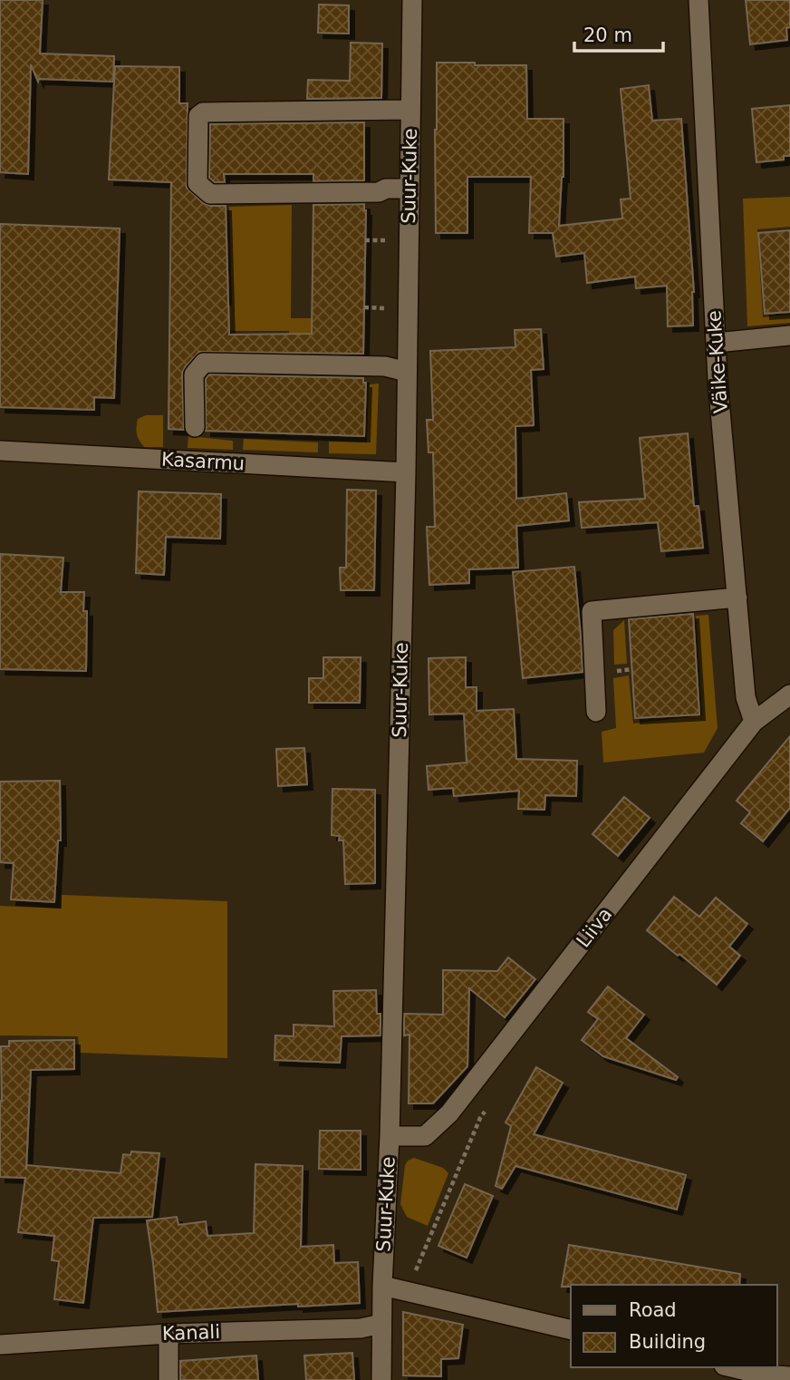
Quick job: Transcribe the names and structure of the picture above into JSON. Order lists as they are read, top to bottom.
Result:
{
  "streets": {
    "street": [
      "Suur-Kuke",
      "Väike-Kuke",
      "Kasarmu",
      "Liiva",
      "Kanali"
    ]
  },
  "crossings": [
    ["Suur-Kuke", "Kasarmu"],
    ["Suur-Kuke", "Liiva"],
    ["Suur-Kuke", "Kanali"],
    ["Väike-Kuke", "Liiva"]
  ],
  "legend": ["Road", "Building"],
  "scale_bar": "20 m"
}
